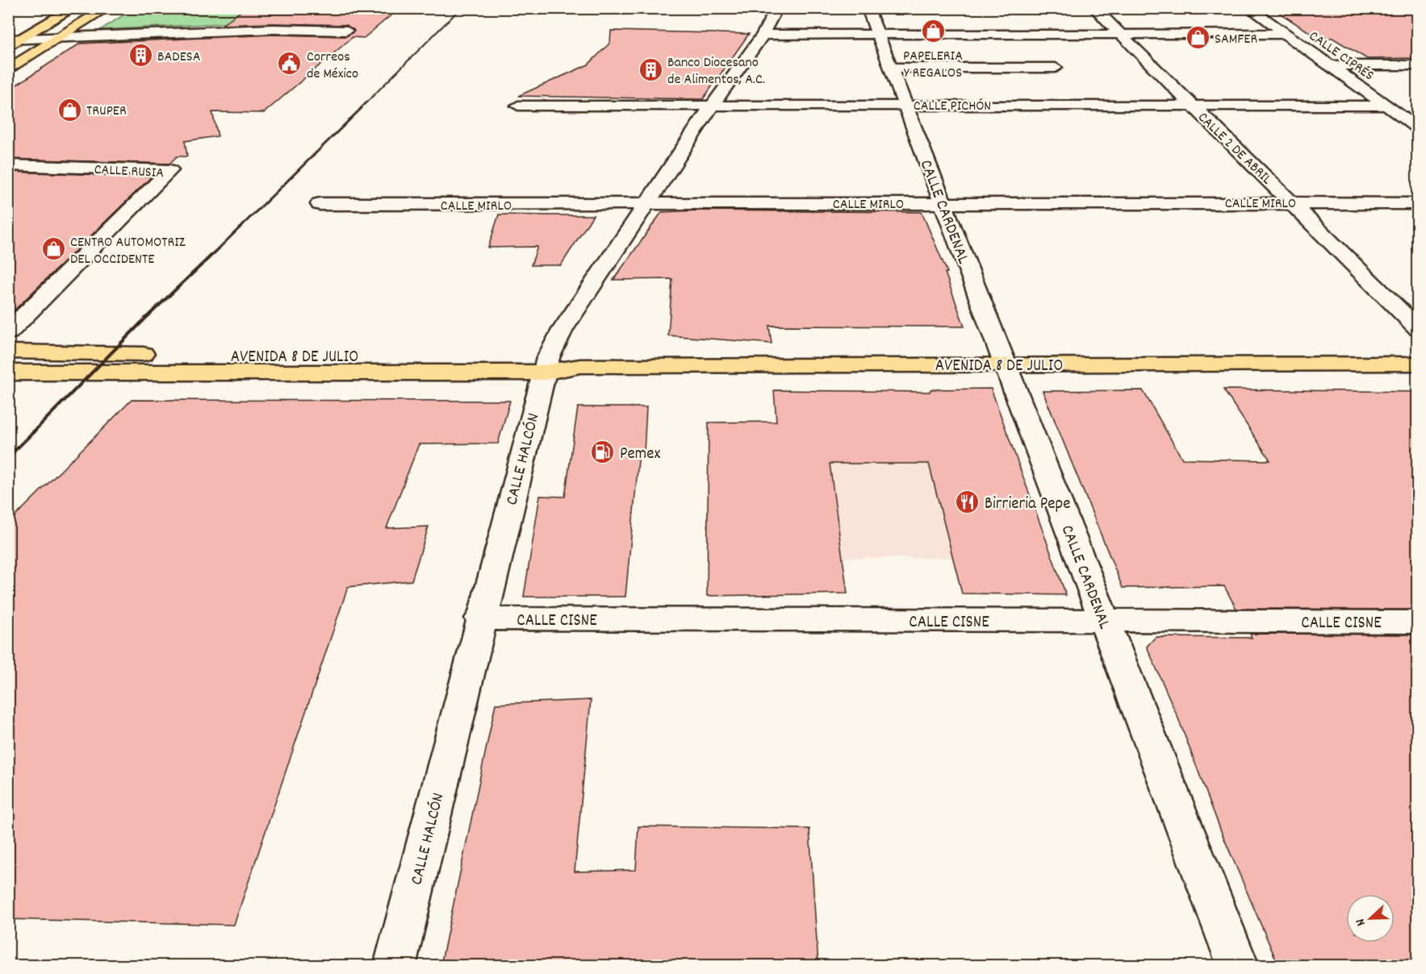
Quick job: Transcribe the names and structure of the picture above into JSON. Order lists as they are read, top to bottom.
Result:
{
  "streets": {
    "main road": ["AVENIDA 8 DE JULIO"],
    "street": [
      "CALLE CIPRÉS",
      "CALLE PICHÓN",
      "CALLE 2 DE ABRIL",
      "CALLE RUSIA",
      "CALLE MIRLO",
      "CALLE CARDENAL",
      "CALLE HALCÓN",
      "CALLE CISNE"
    ]
  },
  "crossings": [
    ["CALLE CIPRÉS", "CALLE PICHÓN"],
    ["CALLE PICHÓN", "CALLE 2 DE ABRIL"],
    ["CALLE PICHÓN", "CALLE CARDENAL"],
    ["CALLE PICHÓN", "CALLE HALCÓN"],
    ["CALLE 2 DE ABRIL", "CALLE MIRLO"],
    ["CALLE MIRLO", "CALLE CARDENAL"],
    ["CALLE MIRLO", "CALLE HALCÓN"],
    ["CALLE CARDENAL", "AVENIDA 8 DE JULIO"],
    ["CALLE CARDENAL", "CALLE CISNE"],
    ["AVENIDA 8 DE JULIO", "CALLE HALCÓN"],
    ["CALLE HALCÓN", "CALLE CISNE"]
  ],
  "places": {
    "shop": [
      "PAPELERIA Y REGALOS",
      "SAMFER",
      "TRUPER",
      "CENTRO AUTOMOTRIZ DEL OCCIDENTE"
    ],
    "building": ["BADESA", "Banco Diocesano de Alimentos, A.C."],
    "public building": ["Correos de México"],
    "fuel station": ["Pemex"],
    "restaurant": ["Birrieria Pepe"]
  },
  "north": "left"
}
